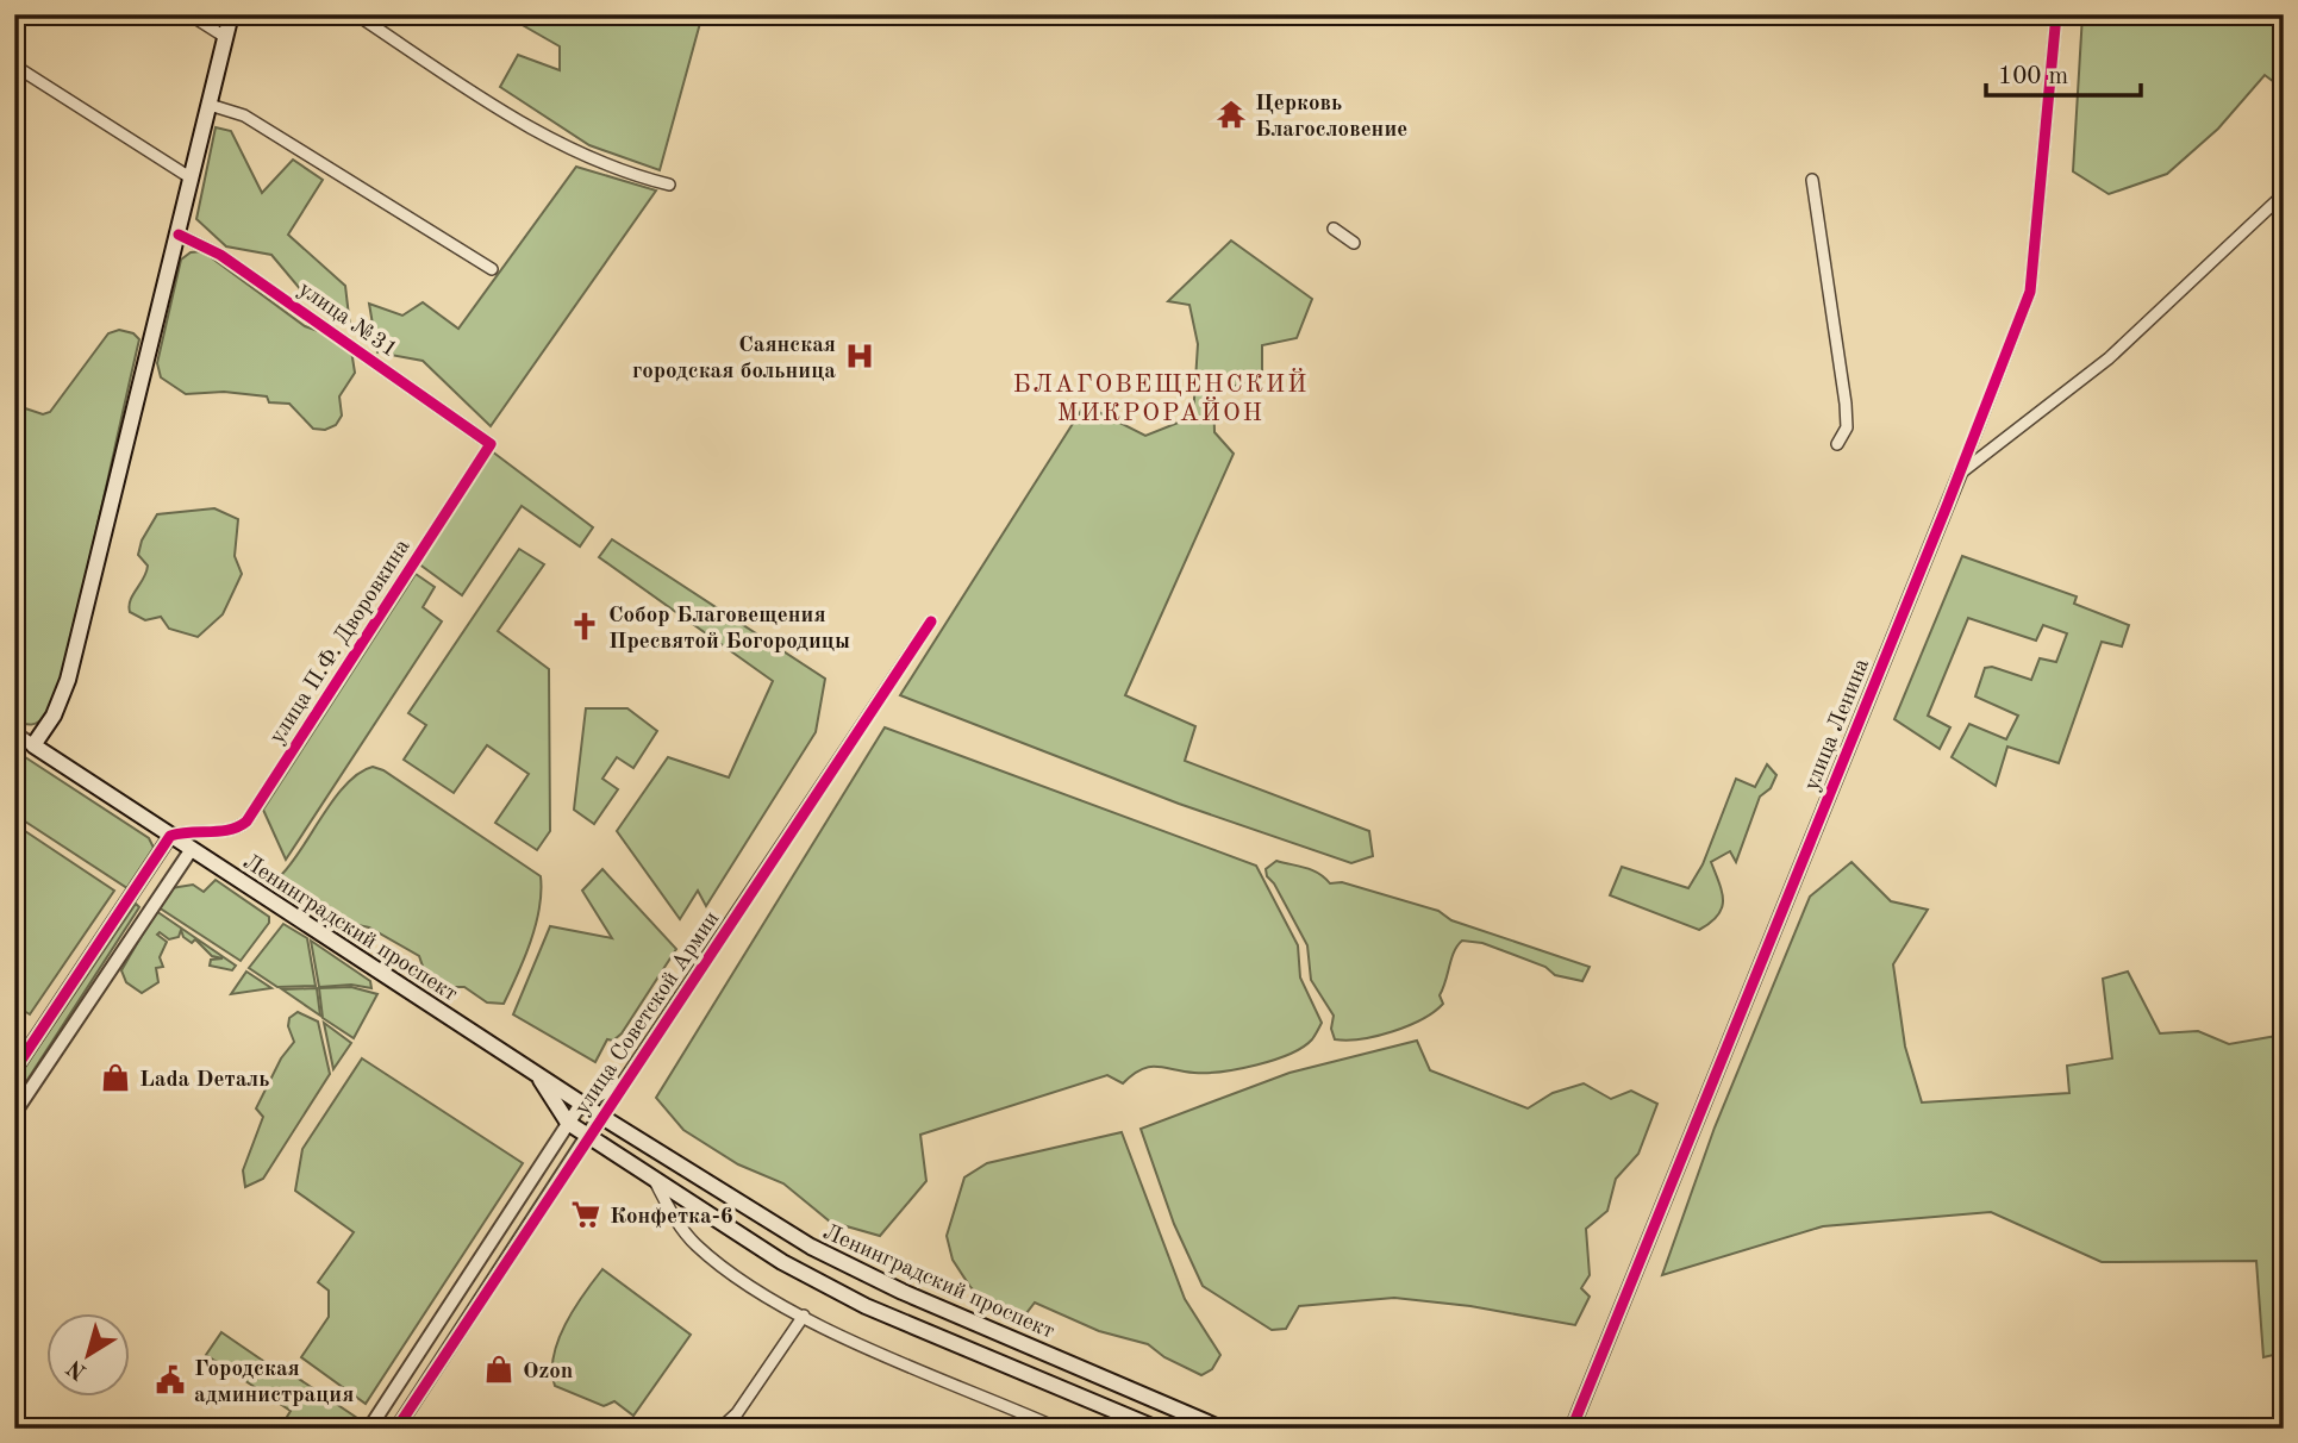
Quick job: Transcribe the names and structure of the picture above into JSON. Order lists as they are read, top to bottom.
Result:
{
  "streets": {
    "main road": ["Ленинградский проспект"],
    "street": [
      "улица №31",
      "улица П.Ф. Дворовкина",
      "улица Ленина",
      "улица Советской Армии"
    ]
  },
  "crossings": [
    ["улица №31", "улица П.Ф. Дворовкина"],
    ["улица П.Ф. Дворовкина", "Ленинградский проспект"],
    ["Ленинградский проспект", "улица Советской Армии"]
  ],
  "districts": ["БЛАГОВЕЩЕНСКИЙ МИКРОРАЙОН"],
  "places": {
    "temple": ["Церковь Благословение"],
    "hospital": ["Саянская городская больница"],
    "church": ["Собор Благовещения Пресвятой Богородицы"],
    "shop": ["Lada Dеталь", "Ozon"],
    "supermarket": ["Конфетка-6"],
    "public building": ["Городская администрация"]
  },
  "scale_bar": "100 m",
  "north": "bottom left"
}
